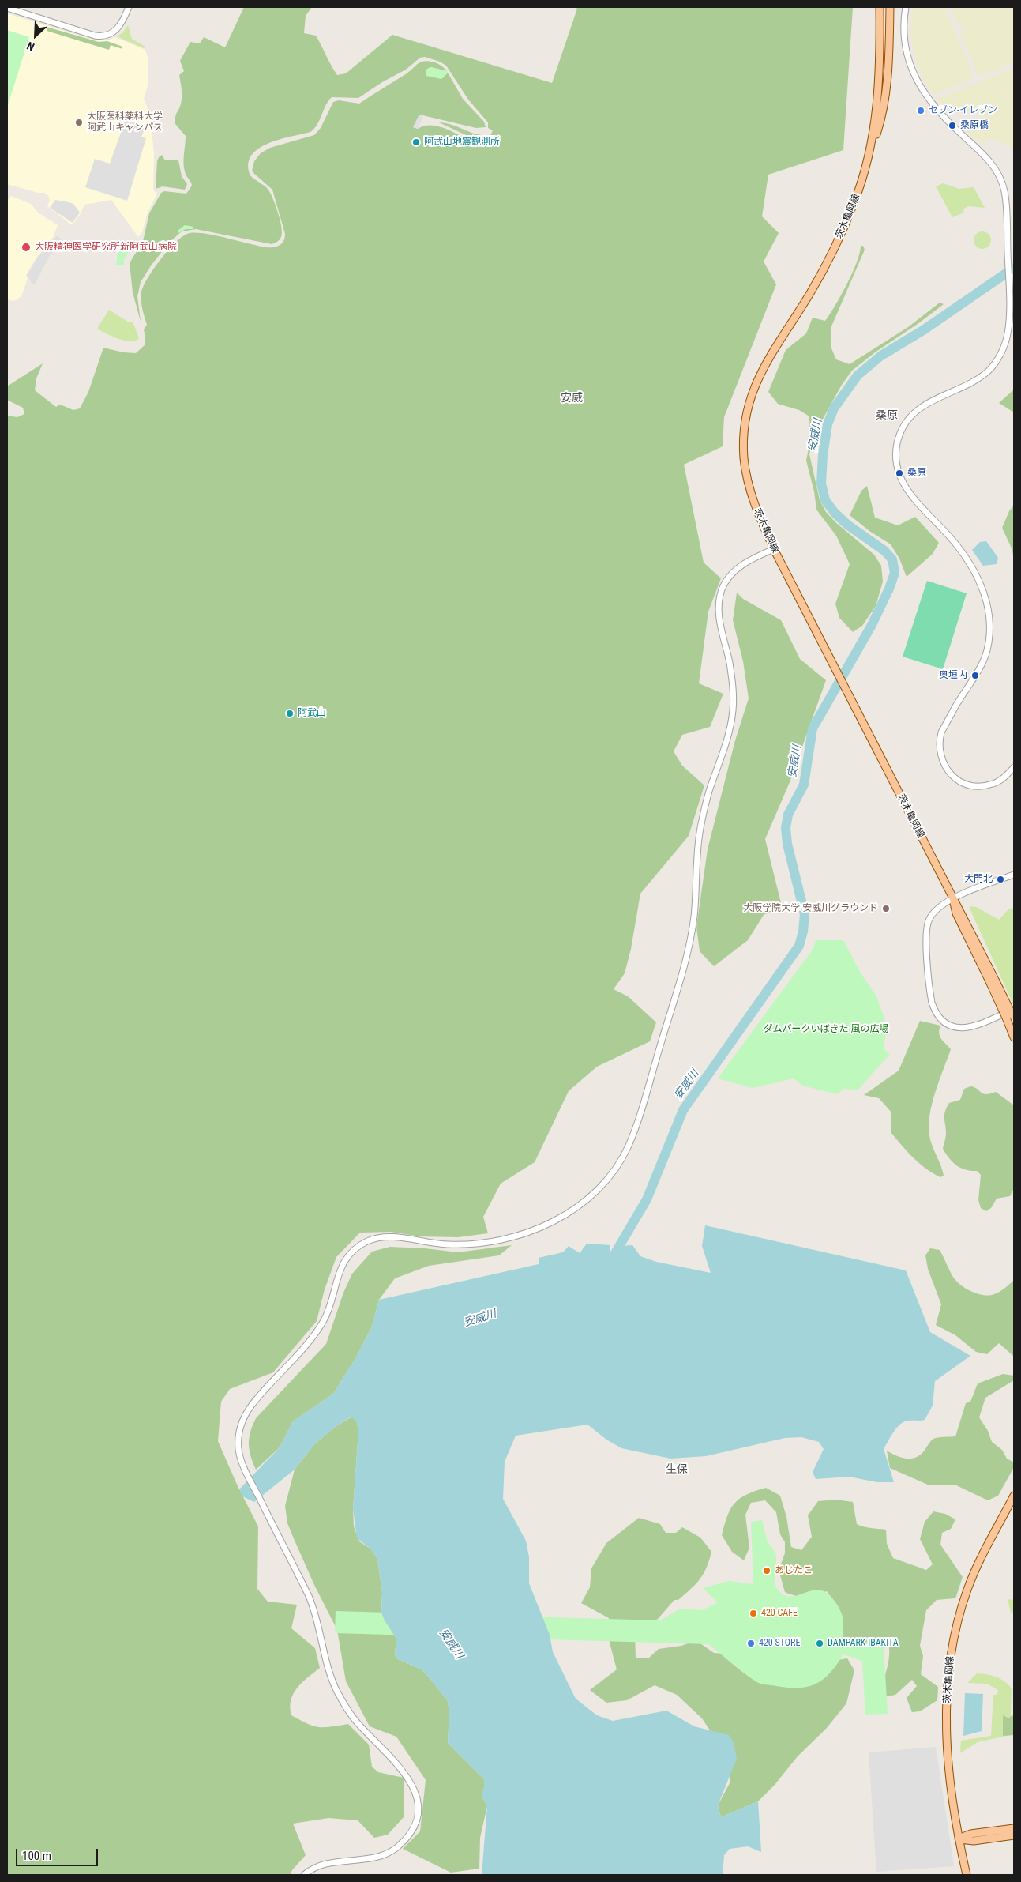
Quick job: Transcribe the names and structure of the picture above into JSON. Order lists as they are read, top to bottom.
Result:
{
  "streets": {
    "main road": ["茨木亀岡線"]
  },
  "districts": ["安威", "桑原", "生保"],
  "water": ["安威川"],
  "parks": ["ダムパークいばきた 風の広場"],
  "places": [
    "セブン-イレブン",
    "大阪医科薬科大学 阿武山キャンパス",
    "桑原橋",
    "阿武山地震観測所",
    "大阪精神医学研究所新阿武山病院",
    "桑原",
    "奥垣内",
    "阿武山",
    "大門北",
    "大阪学院大学 安威川グラウンド",
    "あじたこ",
    "420 CAFE",
    "420 STORE",
    "DAMPARK IBAKITA"
  ],
  "scale_bar": "100 m",
  "north": "bottom left"
}
